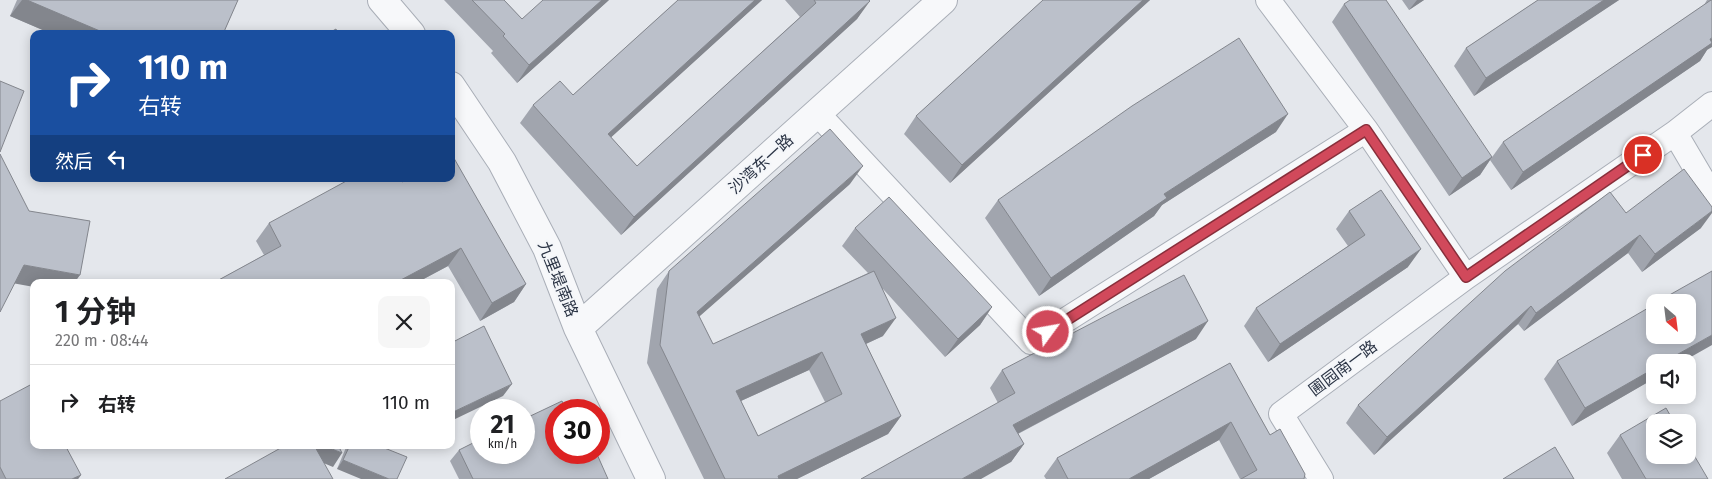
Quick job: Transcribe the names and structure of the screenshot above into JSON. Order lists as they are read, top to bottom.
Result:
{
  "streets": {
    "street": ["沙湾东一路", "九里堤南路", "圃园南一路"]
  },
  "crossings": [
    ["沙湾东一路", "九里堤南路"]
  ],
  "north": "bottom right",
  "page": {
    "turn": ["110 m", "右转"],
    "then": "然后",
    "heading": ["1 分钟", "220 m · 08:44"],
    "list": [
      {
        "name": "右转",
        "value": "110 m"
      }
    ],
    "speed": "21 km/h",
    "limit": "30"
  }
}
